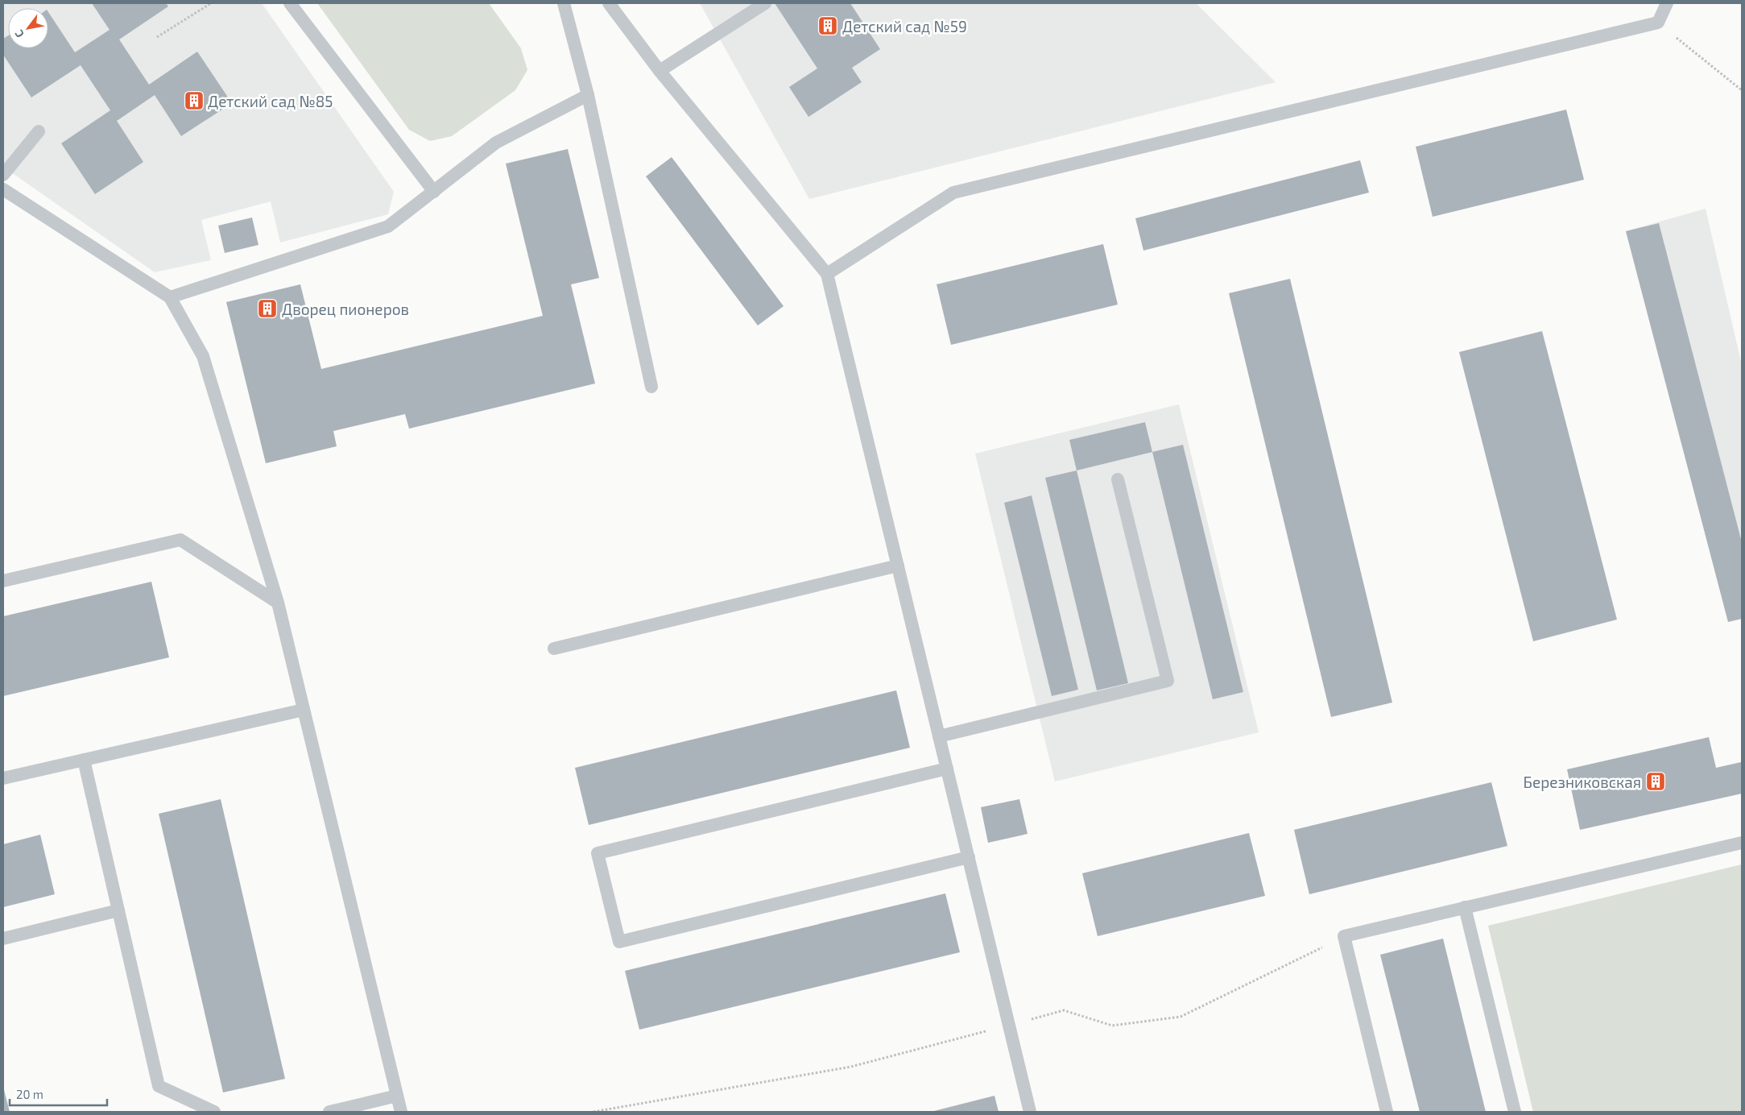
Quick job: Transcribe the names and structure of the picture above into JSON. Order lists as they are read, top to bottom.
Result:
{
  "places": {
    "building": [
      "Детский сад №59",
      "Детский сад №85",
      "Дворец пионеров",
      "Березниковская"
    ]
  },
  "scale_bar": "20 m",
  "north": "bottom left"
}
